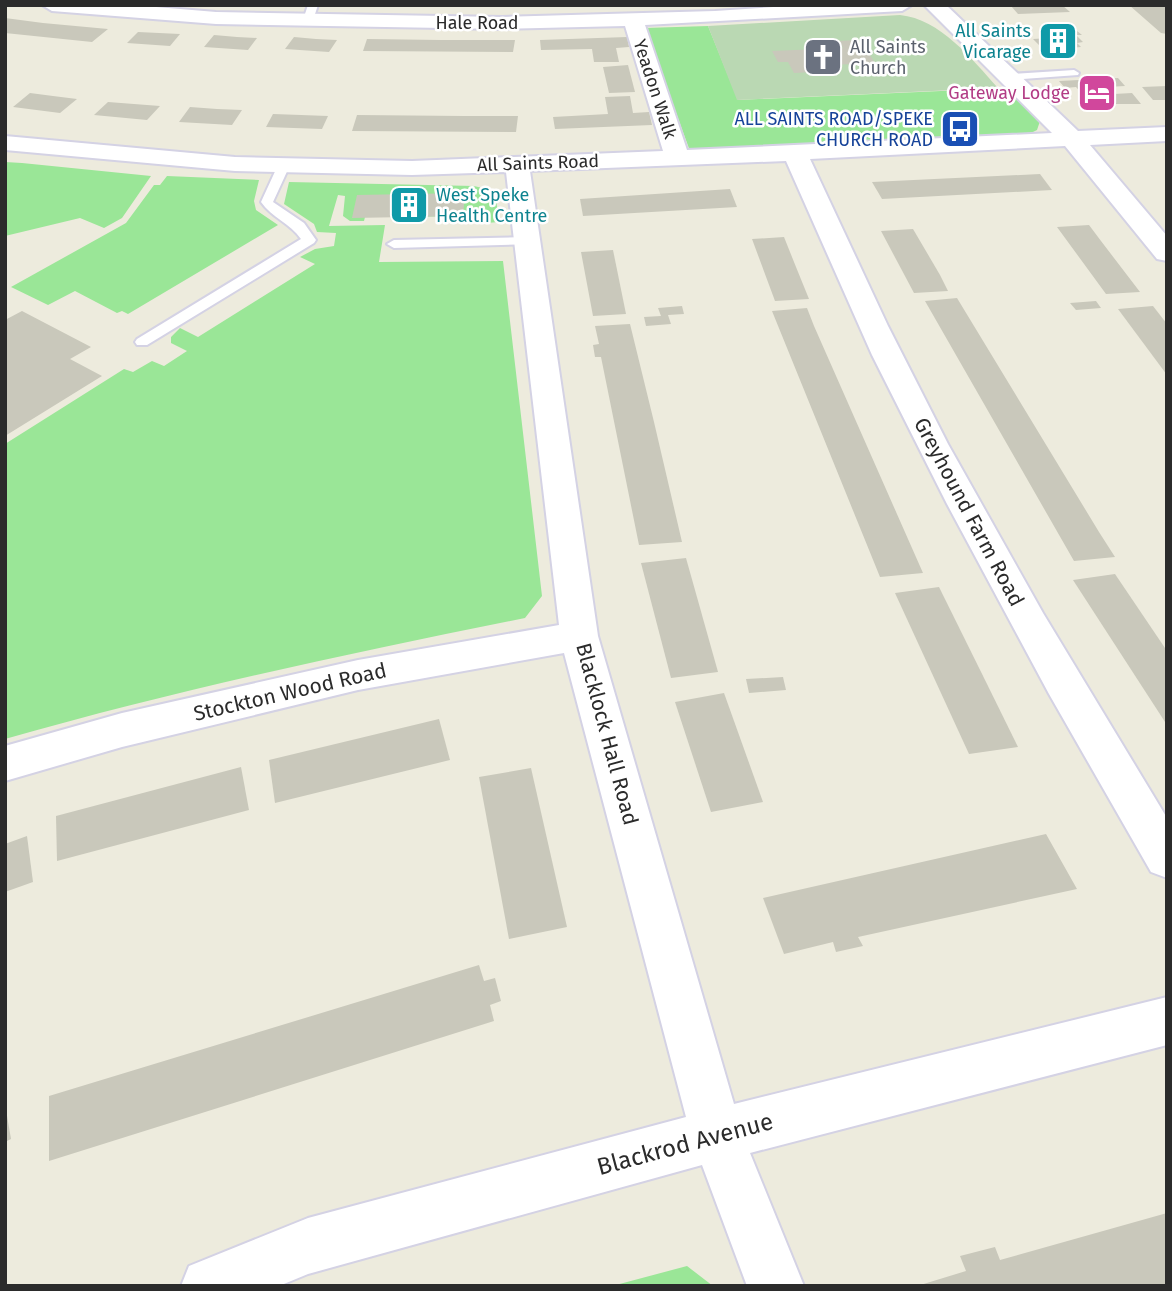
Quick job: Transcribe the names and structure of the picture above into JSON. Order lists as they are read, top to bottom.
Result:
{
  "streets": {
    "street": [
      "Hale Road",
      "Yeadon Walk",
      "All Saints Road",
      "Greyhound Farm Road",
      "Stockton Wood Road",
      "Blacklock Hall Road",
      "Blackrod Avenue"
    ]
  },
  "crossings": [
    ["Hale Road", "Yeadon Walk"],
    ["Yeadon Walk", "All Saints Road"],
    ["All Saints Road", "Greyhound Farm Road"],
    ["All Saints Road", "Blacklock Hall Road"],
    ["Stockton Wood Road", "Blacklock Hall Road"],
    ["Blacklock Hall Road", "Blackrod Avenue"]
  ],
  "places": {
    "building": ["All Saints Vicarage", "West Speke Health Centre"],
    "church": ["All Saints Church"],
    "hotel": ["Gateway Lodge"],
    "bus stop": ["ALL SAINTS ROAD/SPEKE CHURCH ROAD"]
  }
}
